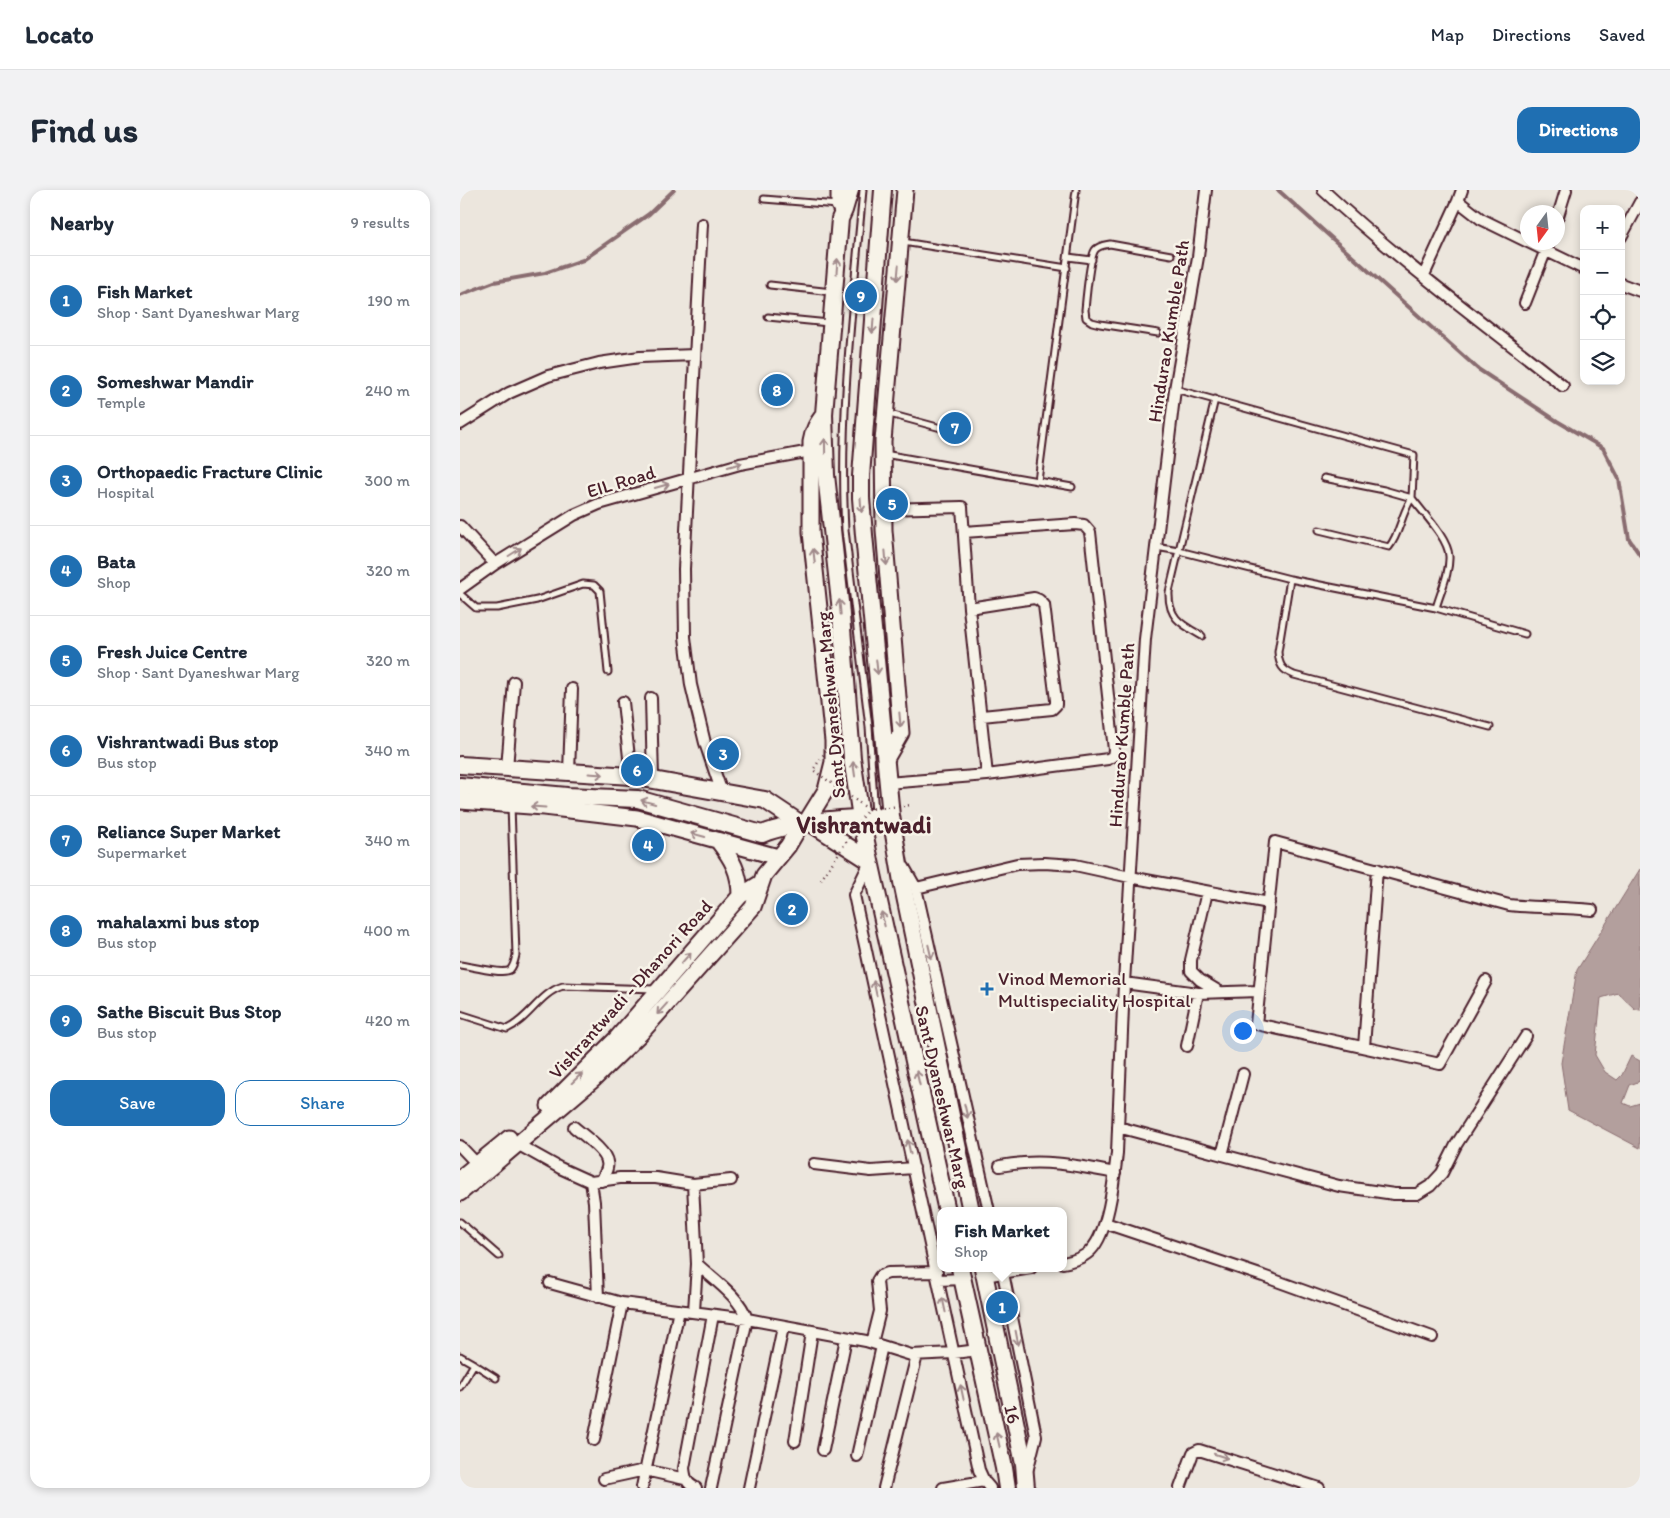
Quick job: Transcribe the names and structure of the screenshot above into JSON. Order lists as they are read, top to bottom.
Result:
{
  "streets": {
    "main road": ["Sant Dyaneshwar Marg", "16"],
    "street": ["Hindurao Kumble Path", "EIL Road", "Vishrantwadi - Dhanori Road"]
  },
  "crossings": [
    ["EIL Road", "Vishrantwadi - Dhanori Road"],
    ["Sant Dyaneshwar Marg", "Vishrantwadi - Dhanori Road"]
  ],
  "one_way": ["EIL Road"],
  "districts": ["Vishrantwadi"],
  "places": {
    "health": ["Vinod Memorial Multispeciality Hospital"]
  },
  "north": "bottom",
  "page": {
    "header": "Locato",
    "nav": ["Map", "Directions", "Saved"],
    "buttons": [
      "Directions",
      ["Save", "Share"]
    ],
    "title": "Find us",
    "heading": ["Nearby", "9 results"],
    "map_buttons": ["+", "−"],
    "list": [
      {
        "mark": "1",
        "name": "Fish Market",
        "note": "Shop · Sant Dyaneshwar Marg",
        "value": "190 m"
      },
      {
        "mark": "2",
        "name": "Someshwar Mandir",
        "note": "Temple",
        "value": "240 m"
      },
      {
        "mark": "3",
        "name": "Orthopaedic Fracture Clinic",
        "note": "Hospital",
        "value": "300 m"
      },
      {
        "mark": "4",
        "name": "Bata",
        "note": "Shop",
        "value": "320 m"
      },
      {
        "mark": "5",
        "name": "Fresh Juice Centre",
        "note": "Shop · Sant Dyaneshwar Marg",
        "value": "320 m"
      },
      {
        "mark": "6",
        "name": "Vishrantwadi Bus stop",
        "note": "Bus stop",
        "value": "340 m"
      },
      {
        "mark": "7",
        "name": "Reliance Super Market",
        "note": "Supermarket",
        "value": "340 m"
      },
      {
        "mark": "8",
        "name": "mahalaxmi bus stop",
        "note": "Bus stop",
        "value": "400 m"
      },
      {
        "mark": "9",
        "name": "Sathe Biscuit Bus Stop",
        "note": "Bus stop",
        "value": "420 m"
      }
    ],
    "pins": [
      "9",
      "8",
      "7",
      "5",
      "3",
      "6",
      "4",
      "2",
      "1"
    ],
    "popup": ["Fish Market", "Shop"]
  }
}
